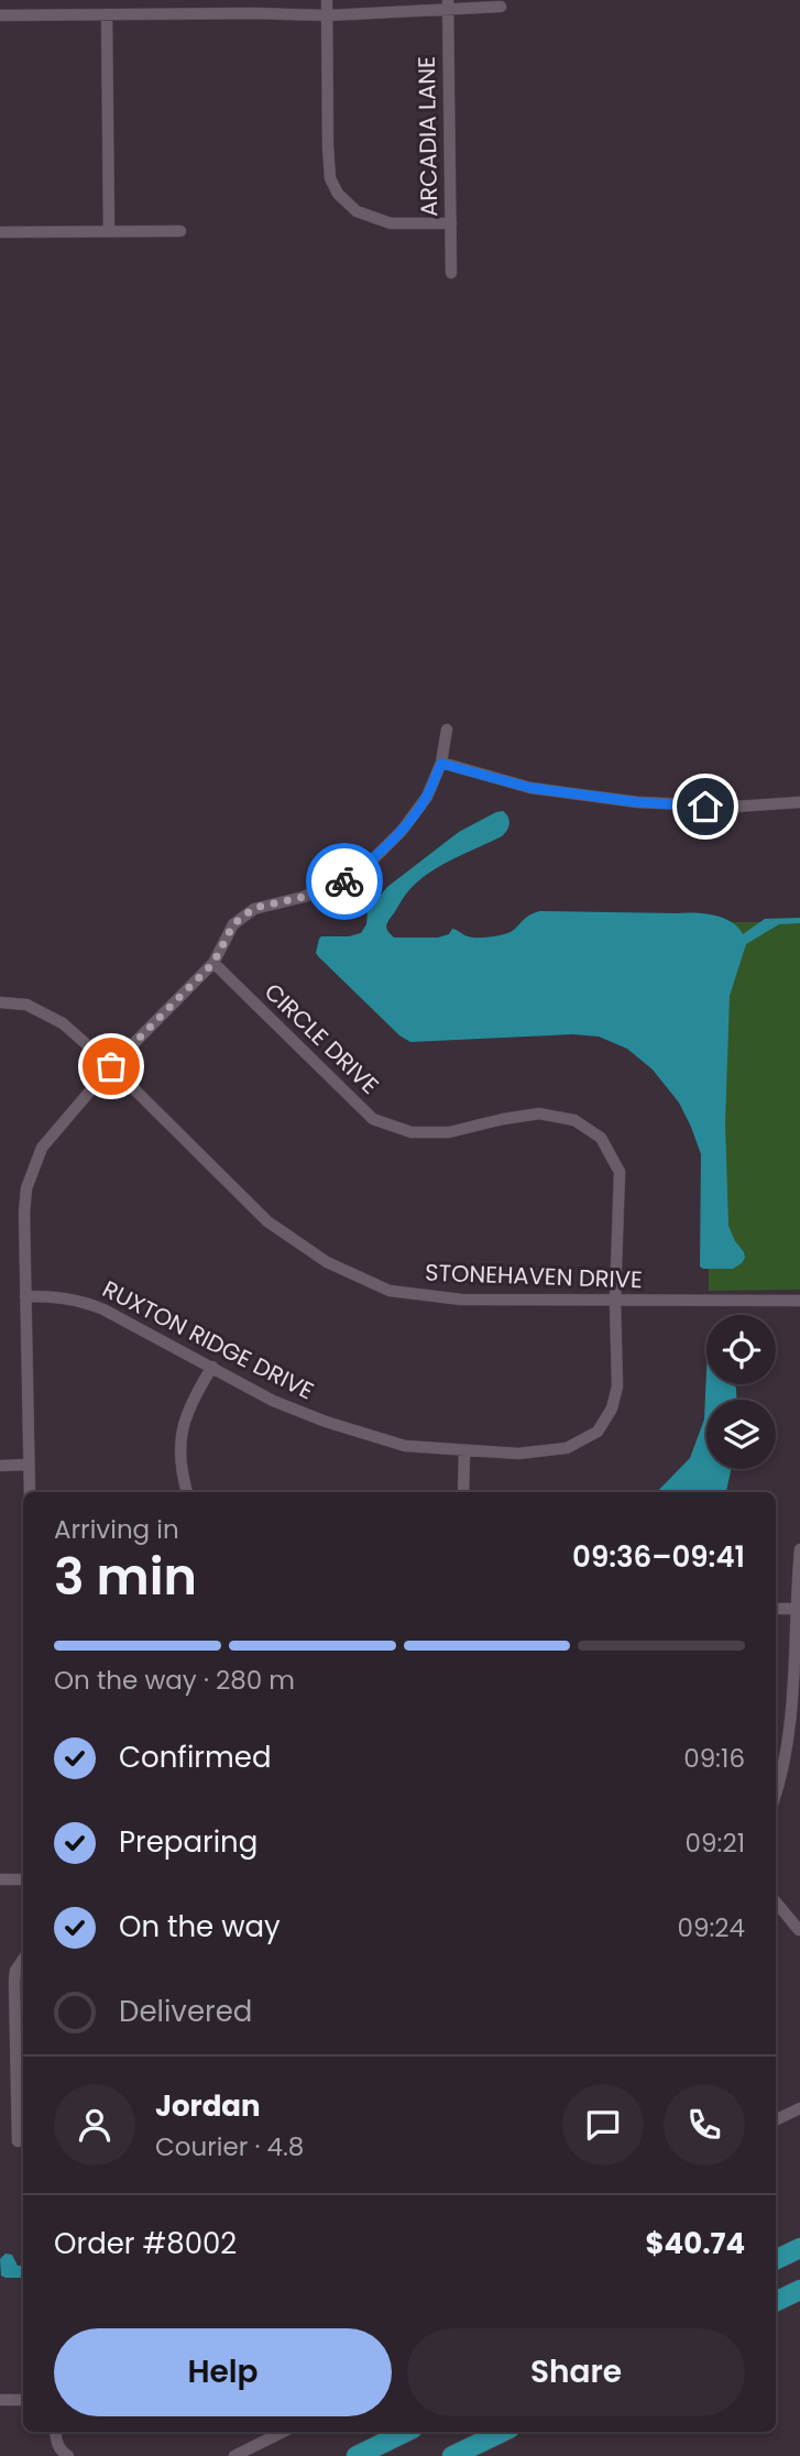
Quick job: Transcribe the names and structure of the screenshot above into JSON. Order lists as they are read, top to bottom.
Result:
{
  "streets": {
    "street": [
      "ARCADIA LANE",
      "CIRCLE DRIVE",
      "STONEHAVEN DRIVE",
      "RUXTON RIDGE DRIVE"
    ]
  },
  "crossings": [
    ["CIRCLE DRIVE", "STONEHAVEN DRIVE"],
    ["CIRCLE DRIVE", "RUXTON RIDGE DRIVE"],
    ["STONEHAVEN DRIVE", "RUXTON RIDGE DRIVE"]
  ],
  "page": {
    "heading": ["3 min", "Arriving in", "09:36–09:41"],
    "panel": [
      "Jordan",
      "Courier · 4.8",
      "Order #8002",
      "$40.74"
    ],
    "bar": "On the way · 280 m",
    "list": [
      ["Confirmed", "09:16"],
      ["Preparing", "09:21"],
      ["On the way", "09:24"],
      "Delivered"
    ],
    "buttons": ["Help", "Share"]
  }
}
